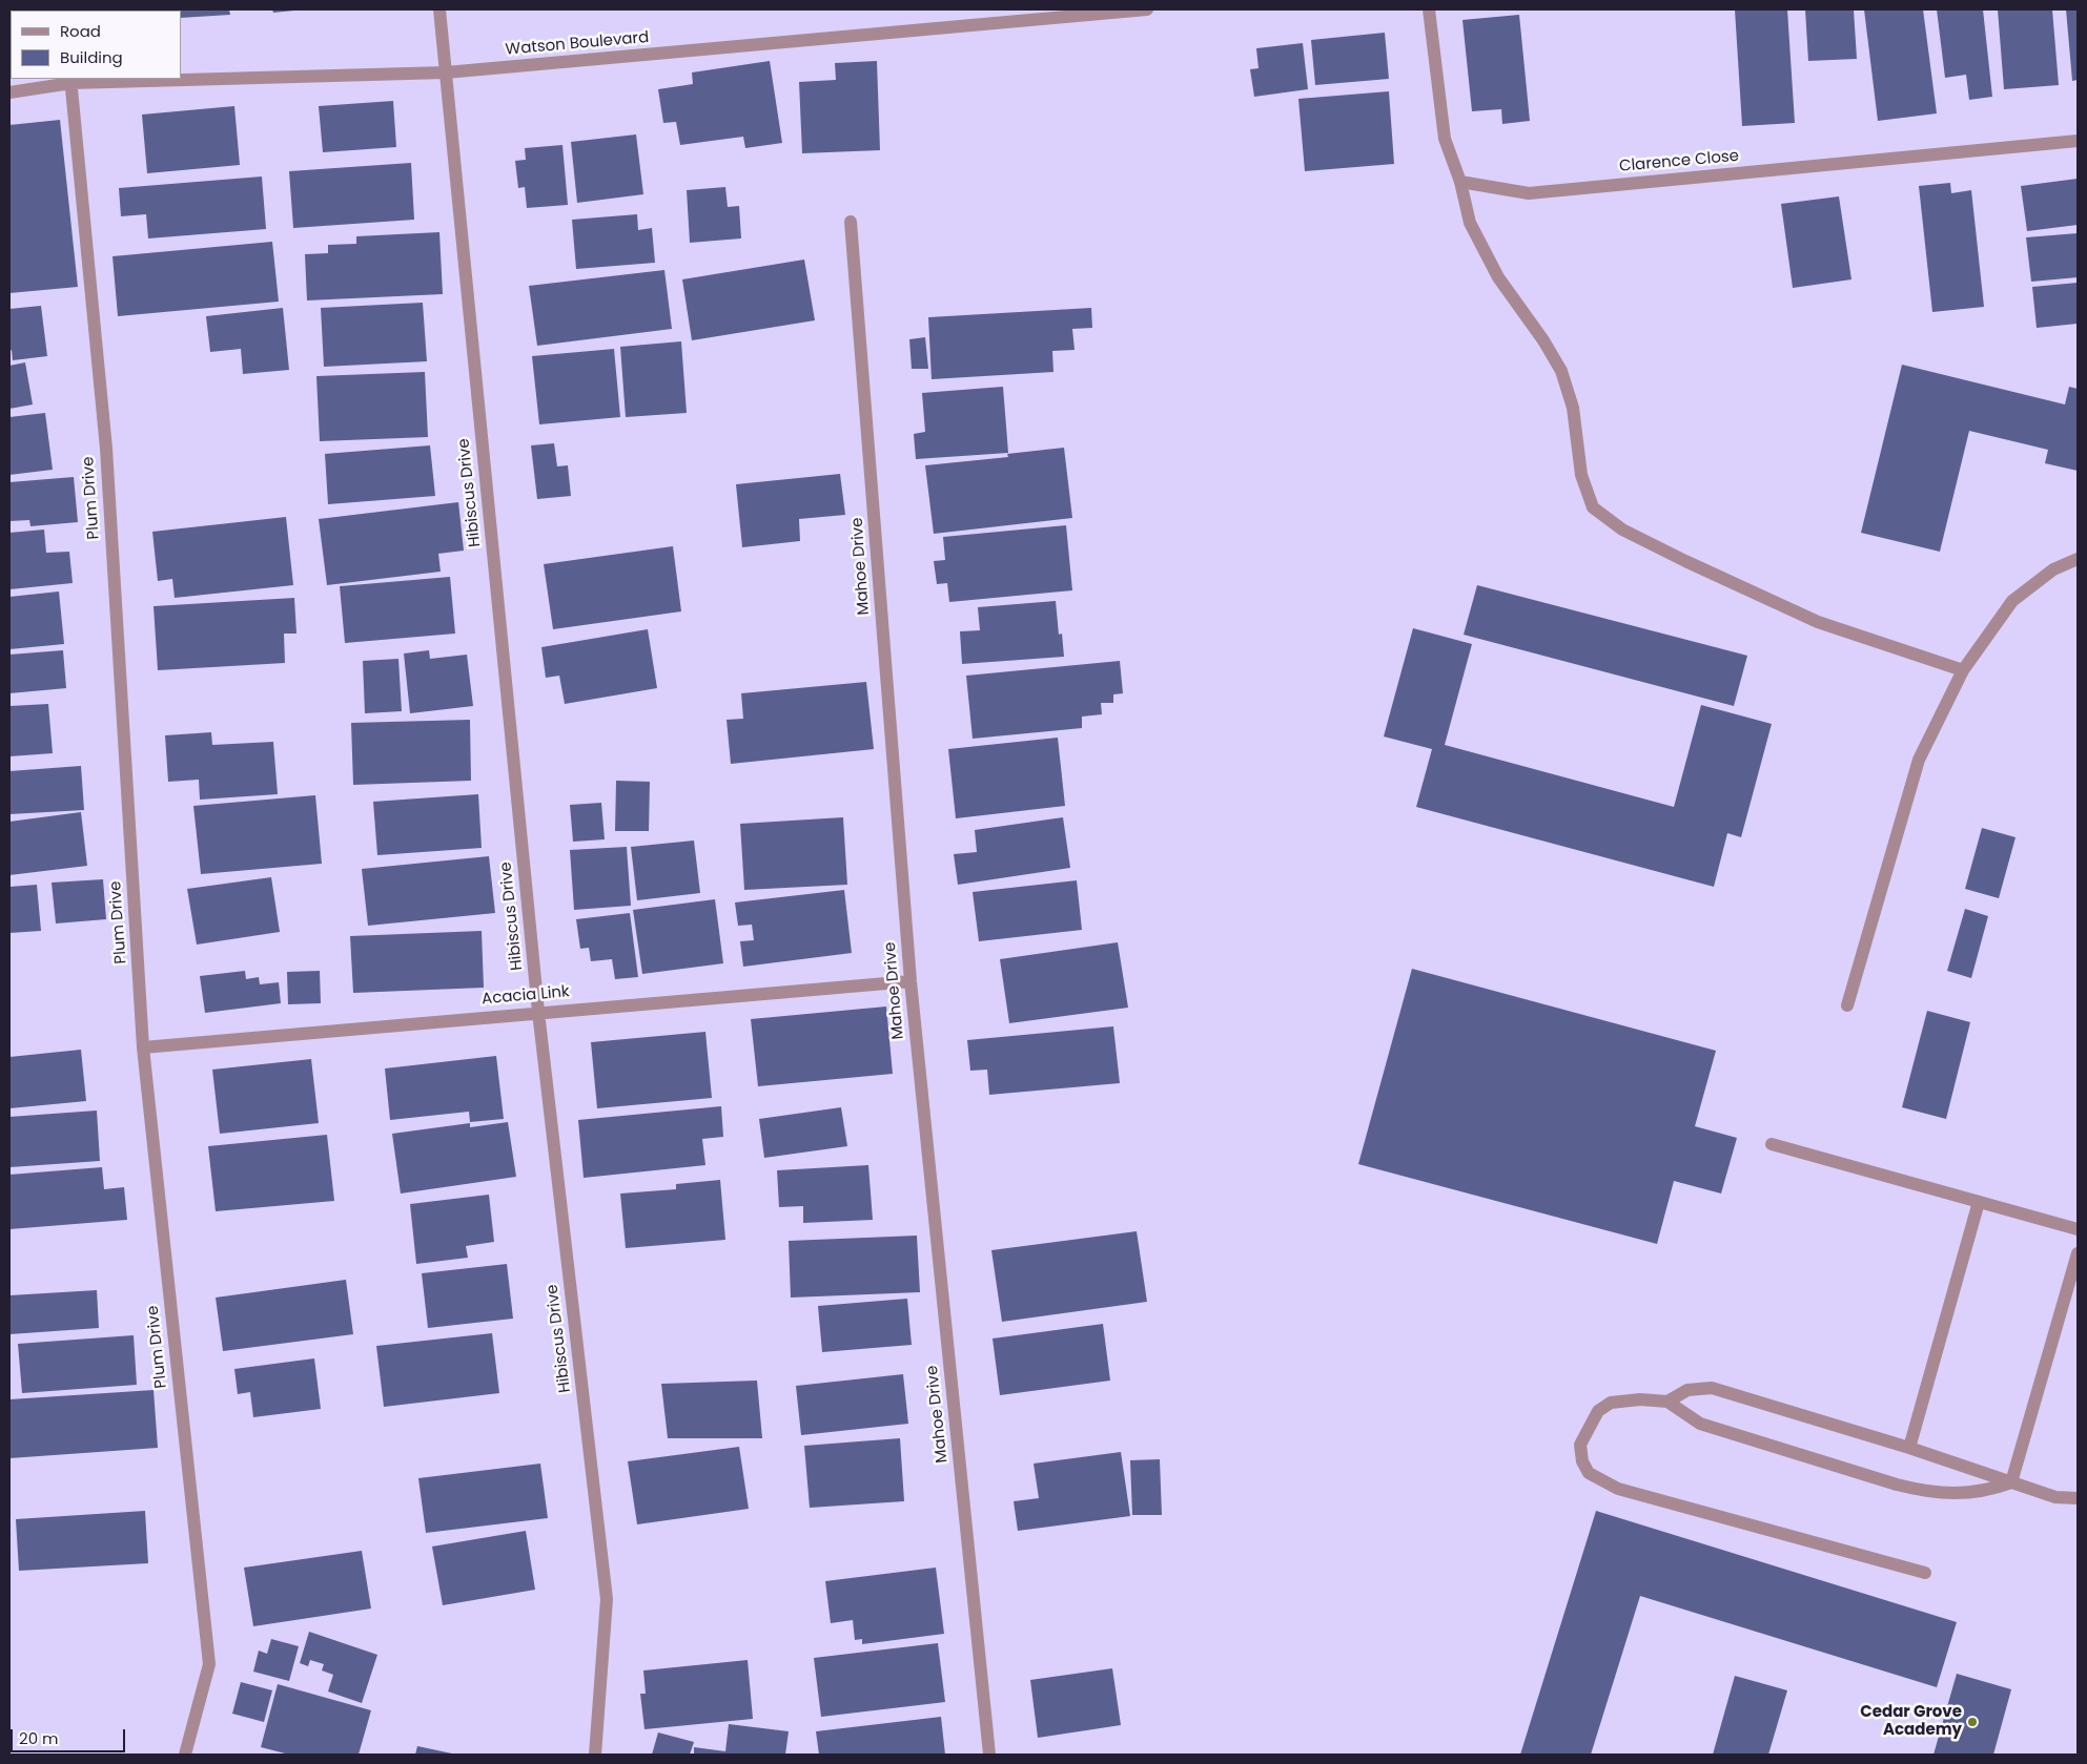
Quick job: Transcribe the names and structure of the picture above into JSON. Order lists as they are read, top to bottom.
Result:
{
  "streets": {
    "street": [
      "Watson Boulevard",
      "Clarence Close",
      "Hibiscus Drive",
      "Plum Drive",
      "Mahoe Drive",
      "Acacia Link"
    ]
  },
  "crossings": [
    ["Watson Boulevard", "Hibiscus Drive"],
    ["Watson Boulevard", "Plum Drive"],
    ["Hibiscus Drive", "Acacia Link"],
    ["Plum Drive", "Acacia Link"],
    ["Mahoe Drive", "Acacia Link"]
  ],
  "places": ["Cedar Grove Academy"],
  "legend": ["Road", "Building"],
  "scale_bar": "20 m"
}
